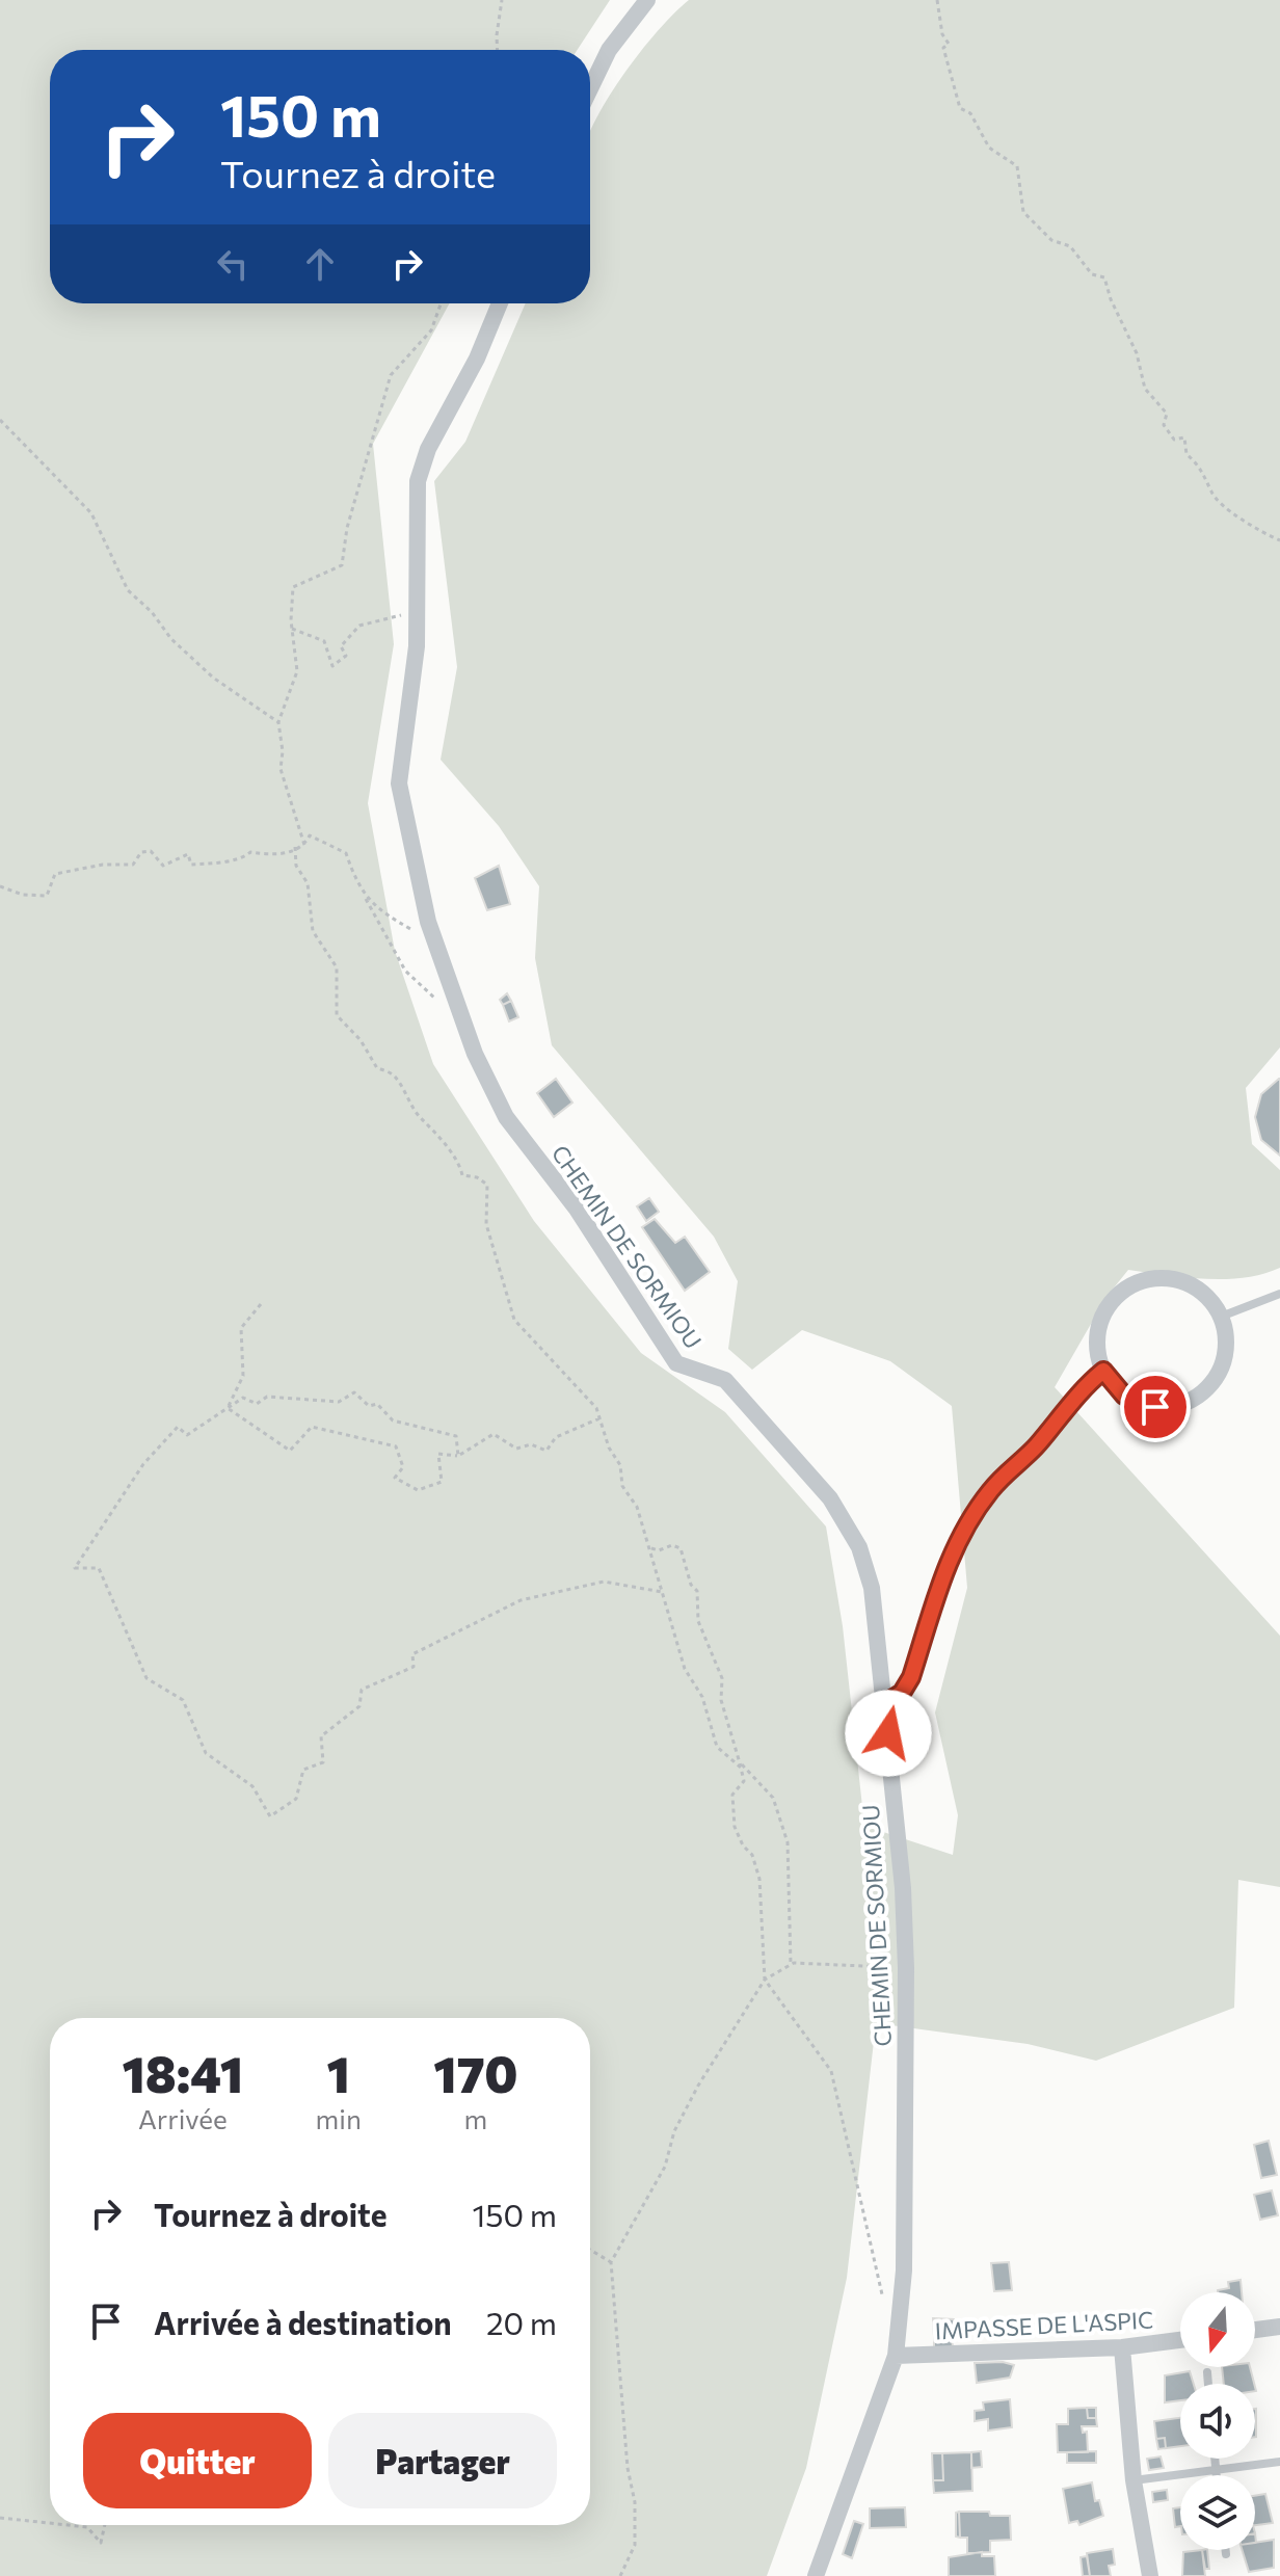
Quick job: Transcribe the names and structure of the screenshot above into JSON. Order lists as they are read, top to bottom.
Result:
{
  "streets": {
    "street": ["CHEMIN DE SORMIOU", "IMPASSE DE L'ASPIC"]
  },
  "crossings": [
    ["CHEMIN DE SORMIOU", "IMPASSE DE L'ASPIC"]
  ],
  "north": "bottom",
  "page": {
    "turn": ["150 m", "Tournez à droite"],
    "eta": [
      "18:41",
      "Arrivée",
      "1",
      "min",
      "170",
      "m"
    ],
    "list": [
      {
        "name": "Tournez à droite",
        "value": "150 m"
      },
      {
        "name": "Arrivée à destination",
        "value": "20 m"
      }
    ],
    "buttons": ["Quitter", "Partager"]
  }
}
